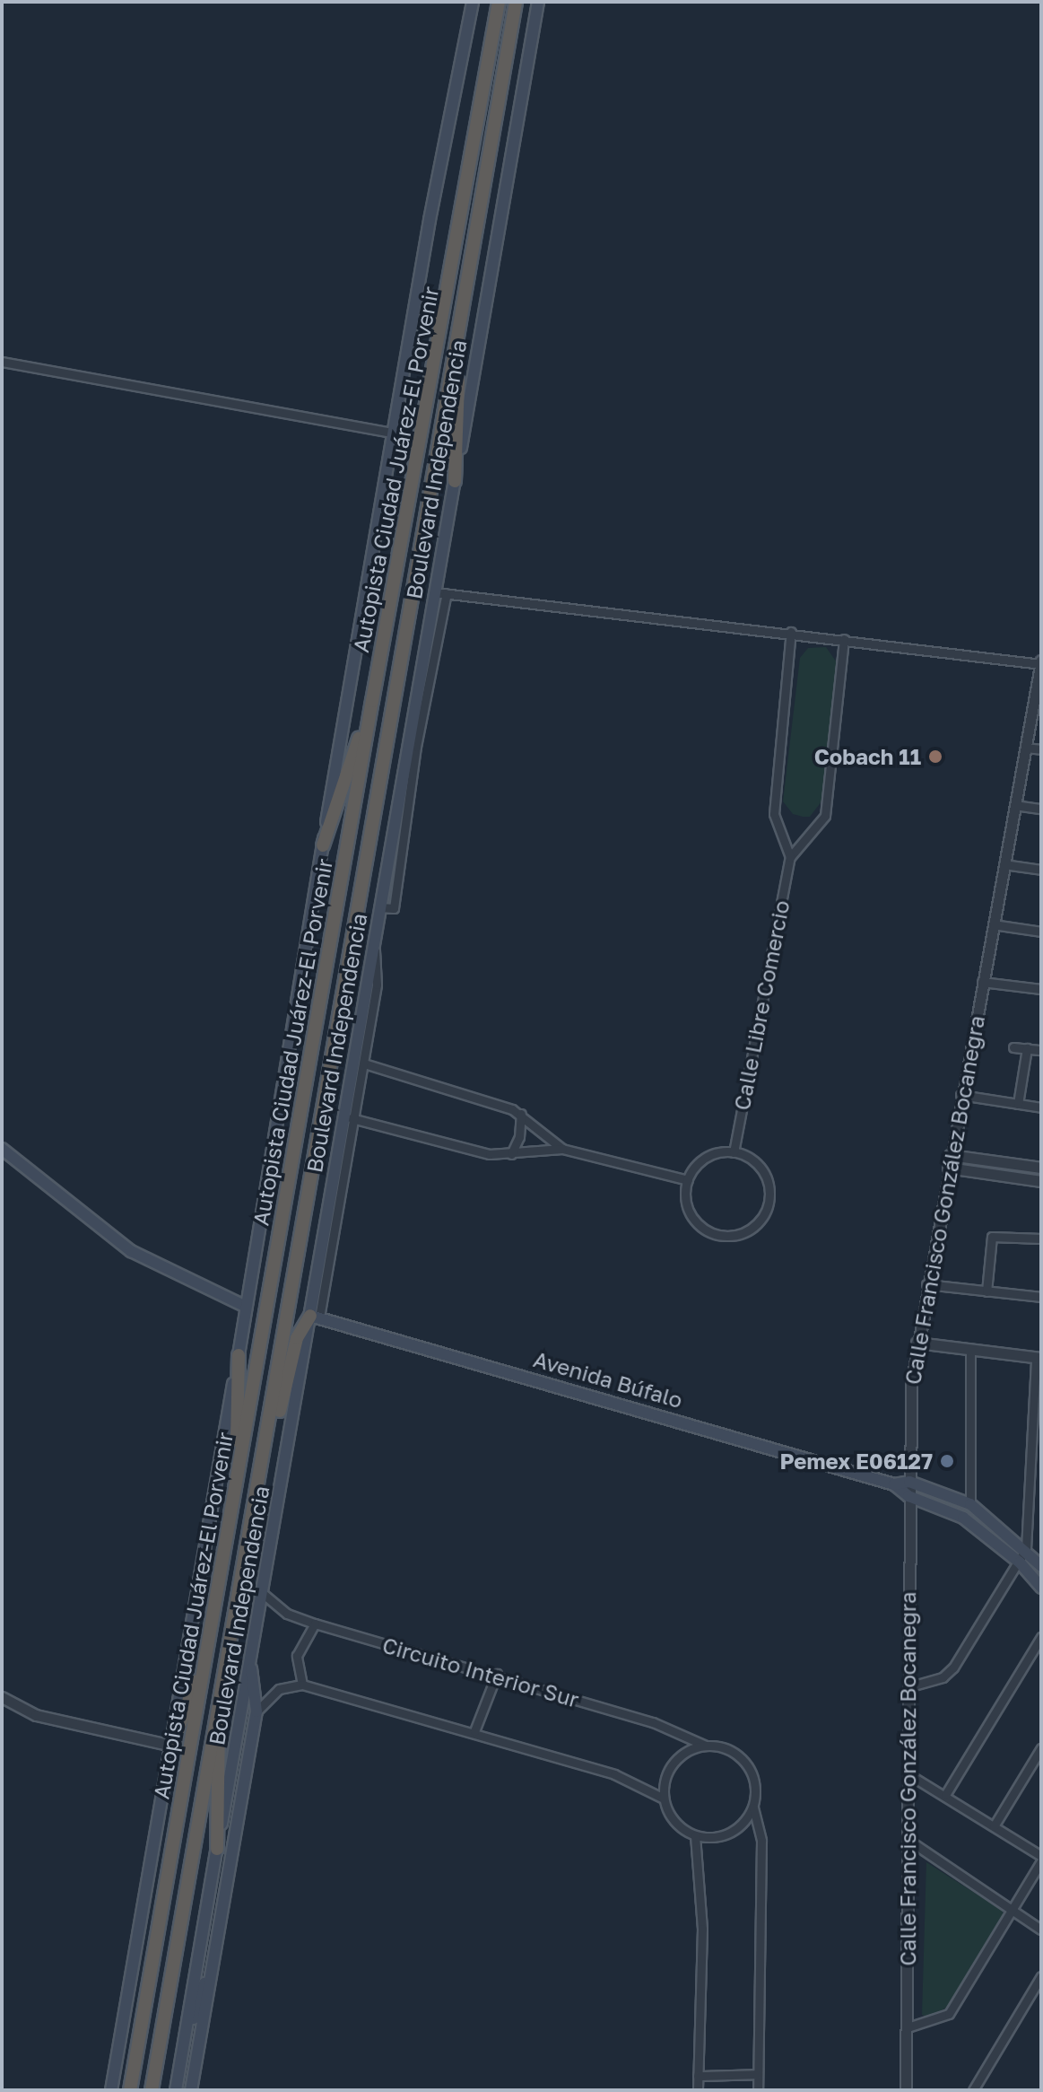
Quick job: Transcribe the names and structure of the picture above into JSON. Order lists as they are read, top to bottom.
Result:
{
  "streets": {
    "highway": ["Autopista Ciudad Juárez-El Porvenir"],
    "main road": ["Boulevard Independencia", "Avenida Búfalo"],
    "street": ["Calle Libre Comercio", "Calle Francisco González Bocanegra", "Circuito Interior Sur"]
  },
  "crossings": [
    ["Boulevard Independencia", "Avenida Búfalo"],
    ["Boulevard Independencia", "Circuito Interior Sur"],
    ["Calle Francisco González Bocanegra", "Avenida Búfalo"]
  ],
  "places": ["Cobach 11", "Pemex E06127"]
}
